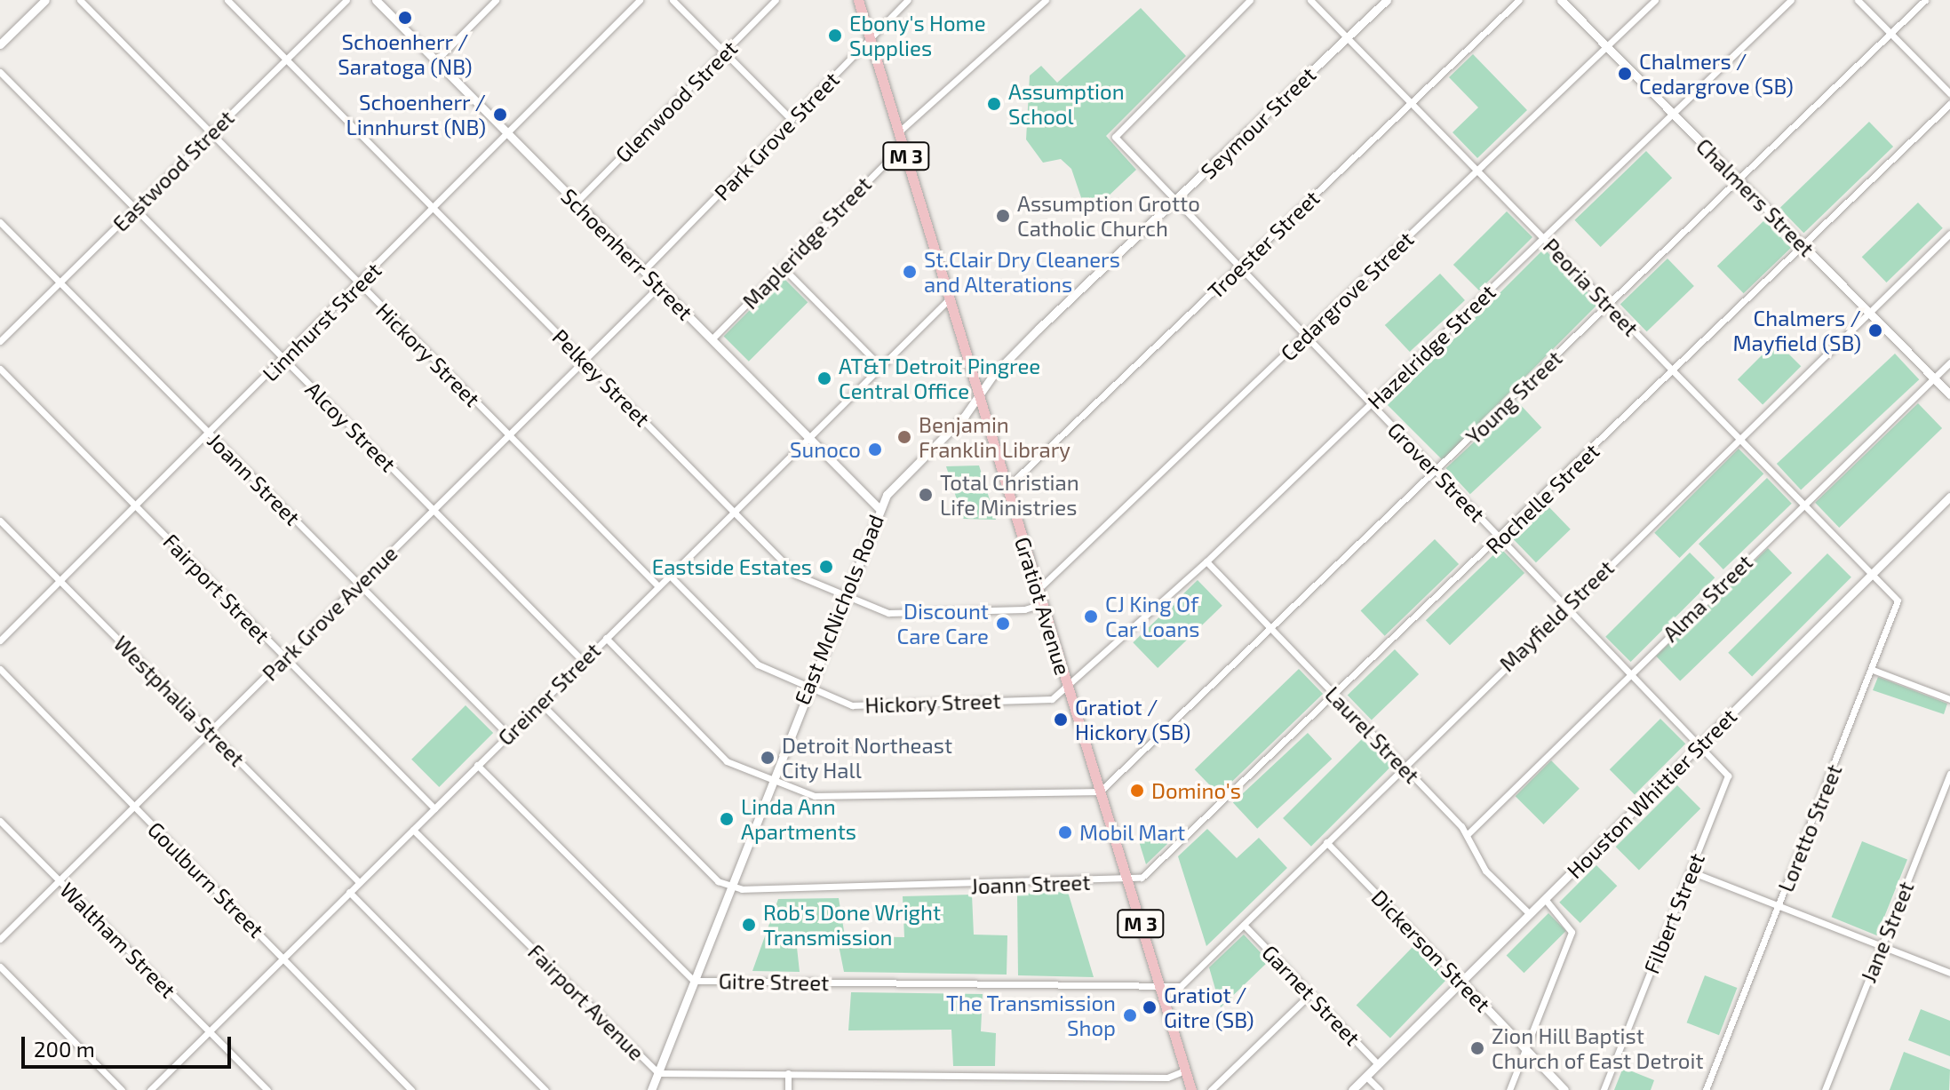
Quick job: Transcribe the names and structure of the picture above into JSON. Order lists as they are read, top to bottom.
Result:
{
  "streets": {
    "main road": ["M 3", "Gratiot Avenue"],
    "street": [
      "Glenwood Street",
      "Seymour Street",
      "Park Grove Street",
      "Eastwood Street",
      "Chalmers Street",
      "Mapleridge Street",
      "Troester Street",
      "Schoenherr Street",
      "Peoria Street",
      "Cedargrove Street",
      "Linnhurst Street",
      "Hazelridge Street",
      "Hickory Street",
      "Pelkey Street",
      "Young Street",
      "Alcoy Street",
      "Grover Street",
      "Joann Street",
      "Rochelle Street",
      "Fairport Street",
      "Alma Street",
      "East McNichols Road",
      "Park Grove Avenue",
      "Mayfield Street",
      "Greiner Street",
      "Westphalia Street",
      "Laurel Street",
      "Houston Whittier Street",
      "Loretto Street",
      "Goulburn Street",
      "Filbert Street",
      "Jane Street",
      "Waltham Street",
      "Dickerson Street",
      "Gitre Street",
      "Garnet Street",
      "Fairport Avenue"
    ]
  },
  "crossings": [
    ["Glenwood Street", "Schoenherr Street"],
    ["Seymour Street", "Peoria Street"],
    ["Seymour Street", "Grover Street"],
    ["Seymour Street", "Gratiot Avenue"],
    ["Seymour Street", "East McNichols Road"],
    ["Park Grove Street", "Schoenherr Street"],
    ["Park Grove Street", "Gratiot Avenue"],
    ["Eastwood Street", "Hickory Street"],
    ["Eastwood Street", "Pelkey Street"],
    ["Eastwood Street", "Alcoy Street"],
    ["Eastwood Street", "Joann Street"],
    ["Chalmers Street", "Cedargrove Street"],
    ["Chalmers Street", "Hazelridge Street"],
    ["Chalmers Street", "Young Street"],
    ["Chalmers Street", "Rochelle Street"],
    ["Chalmers Street", "Alma Street"],
    ["Chalmers Street", "Mayfield Street"],
    ["Mapleridge Street", "Schoenherr Street"],
    ["Mapleridge Street", "Gratiot Avenue"],
    ["Troester Street", "Peoria Street"],
    ["Troester Street", "Grover Street"],
    ["Troester Street", "Gratiot Avenue"],
    ["Schoenherr Street", "Linnhurst Street"],
    ["Schoenherr Street", "East McNichols Road"],
    ["Schoenherr Street", "Park Grove Avenue"],
    ["Schoenherr Street", "Greiner Street"],
    ["Peoria Street", "Cedargrove Street"],
    ["Peoria Street", "Hazelridge Street"],
    ["Peoria Street", "Young Street"],
    ["Peoria Street", "Rochelle Street"],
    ["Peoria Street", "Alma Street"],
    ["Peoria Street", "Mayfield Street"],
    ["Peoria Street", "Houston Whittier Street"],
    ["Peoria Street", "Loretto Street"],
    ["Cedargrove Street", "Grover Street"],
    ["Cedargrove Street", "Gratiot Avenue"],
    ["Linnhurst Street", "Hickory Street"],
    ["Linnhurst Street", "Pelkey Street"],
    ["Linnhurst Street", "Alcoy Street"],
    ["Linnhurst Street", "Joann Street"],
    ["Linnhurst Street", "Fairport Street"],
    ["Linnhurst Street", "Westphalia Street"],
    ["Hazelridge Street", "Hickory Street"],
    ["Hazelridge Street", "Grover Street"],
    ["Hazelridge Street", "Gratiot Avenue"],
    ["Hazelridge Street", "Laurel Street"],
    ["Hickory Street", "Gratiot Avenue"],
    ["Hickory Street", "East McNichols Road"],
    ["Hickory Street", "Park Grove Avenue"],
    ["Hickory Street", "Greiner Street"],
    ["Pelkey Street", "Gratiot Avenue"],
    ["Pelkey Street", "East McNichols Road"],
    ["Pelkey Street", "Park Grove Avenue"],
    ["Pelkey Street", "Greiner Street"],
    ["Young Street", "Grover Street"],
    ["Young Street", "Gratiot Avenue"],
    ["Young Street", "Laurel Street"],
    ["Alcoy Street", "Park Grove Avenue"],
    ["Alcoy Street", "Greiner Street"],
    ["Grover Street", "Rochelle Street"],
    ["Grover Street", "Alma Street"],
    ["Grover Street", "Mayfield Street"],
    ["Grover Street", "Houston Whittier Street"],
    ["Grover Street", "Filbert Street"],
    ["Joann Street", "Rochelle Street"],
    ["Joann Street", "Gratiot Avenue"],
    ["Joann Street", "East McNichols Road"],
    ["Joann Street", "Park Grove Avenue"],
    ["Joann Street", "Greiner Street"],
    ["Rochelle Street", "Gratiot Avenue"],
    ["Rochelle Street", "Laurel Street"],
    ["Fairport Street", "Park Grove Avenue"],
    ["Fairport Street", "Greiner Street"],
    ["Alma Street", "Laurel Street"],
    ["Gratiot Avenue", "East McNichols Road"],
    ["Gratiot Avenue", "Mayfield Street"],
    ["Gratiot Avenue", "Greiner Street"],
    ["Gratiot Avenue", "Gitre Street"],
    ["Gratiot Avenue", "Fairport Avenue"],
    ["East McNichols Road", "Gitre Street"],
    ["East McNichols Road", "Fairport Avenue"],
    ["Park Grove Avenue", "Westphalia Street"],
    ["Park Grove Avenue", "Goulburn Street"],
    ["Park Grove Avenue", "Waltham Street"],
    ["Mayfield Street", "Laurel Street"],
    ["Mayfield Street", "Dickerson Street"],
    ["Mayfield Street", "Gitre Street"],
    ["Mayfield Street", "Garnet Street"],
    ["Greiner Street", "Westphalia Street"],
    ["Greiner Street", "Goulburn Street"],
    ["Greiner Street", "Waltham Street"],
    ["Greiner Street", "Gitre Street"],
    ["Greiner Street", "Fairport Avenue"],
    ["Laurel Street", "Houston Whittier Street"],
    ["Houston Whittier Street", "Loretto Street"],
    ["Houston Whittier Street", "Filbert Street"],
    ["Houston Whittier Street", "Dickerson Street"],
    ["Houston Whittier Street", "Garnet Street"]
  ],
  "places": [
    "Schoenherr / Saratoga (NB)",
    "Ebony's Home Supplies",
    "Chalmers / Cedargrove (SB)",
    "Assumption School",
    "Schoenherr / Linnhurst (NB)",
    "Assumption Grotto Catholic Church",
    "St.Clair Dry Cleaners and Alterations",
    "Chalmers / Mayfield (SB)",
    "AT&T Detroit Pingree Central Office",
    "Benjamin Franklin Library",
    "Sunoco",
    "Total Christian Life Ministries",
    "Eastside Estates",
    "CJ King Of Car Loans",
    "Discount Care Care",
    "Gratiot / Hickory (SB)",
    "Detroit Northeast City Hall",
    "Domino's",
    "Linda Ann Apartments",
    "Mobil Mart",
    "Rob's Done Wright Transmission",
    "Gratiot / Gitre (SB)",
    "The Transmission Shop",
    "Zion Hill Baptist Church of East Detroit"
  ],
  "scale_bar": "200 m"
}
